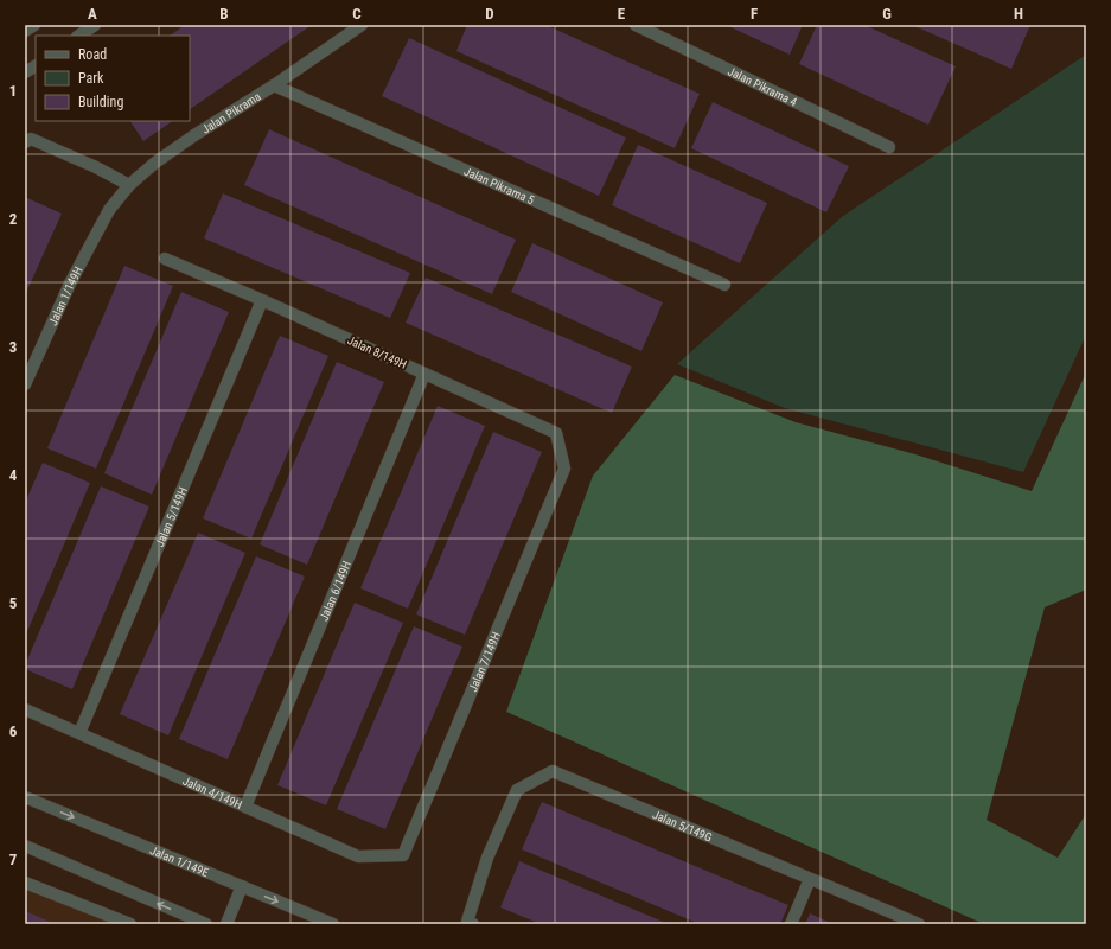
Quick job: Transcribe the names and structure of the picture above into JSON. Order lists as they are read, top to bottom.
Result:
{
  "streets": {
    "street": [
      "Jalan Pikrama 4",
      "Jalan Pikrama",
      "Jalan Pikrama 5",
      "Jalan 1/149H",
      "Jalan 8/149H",
      "Jalan 5/149H",
      "Jalan 6/149H",
      "Jalan 7/149H",
      "Jalan 4/149H",
      "Jalan 5/149G",
      "Jalan 1/149E"
    ]
  },
  "crossings": [
    ["Jalan Pikrama", "Jalan Pikrama 5"],
    ["Jalan Pikrama", "Jalan 1/149H"],
    ["Jalan 8/149H", "Jalan 5/149H"],
    ["Jalan 8/149H", "Jalan 6/149H"],
    ["Jalan 8/149H", "Jalan 7/149H"],
    ["Jalan 5/149H", "Jalan 4/149H"],
    ["Jalan 6/149H", "Jalan 4/149H"],
    ["Jalan 7/149H", "Jalan 4/149H"]
  ],
  "legend": ["Road", "Park", "Building"],
  "grid": {
    "columns": [
      "A",
      "B",
      "C",
      "D",
      "E",
      "F",
      "G",
      "H"
    ],
    "rows": [
      "1",
      "2",
      "3",
      "4",
      "5",
      "6",
      "7"
    ]
  }
}
